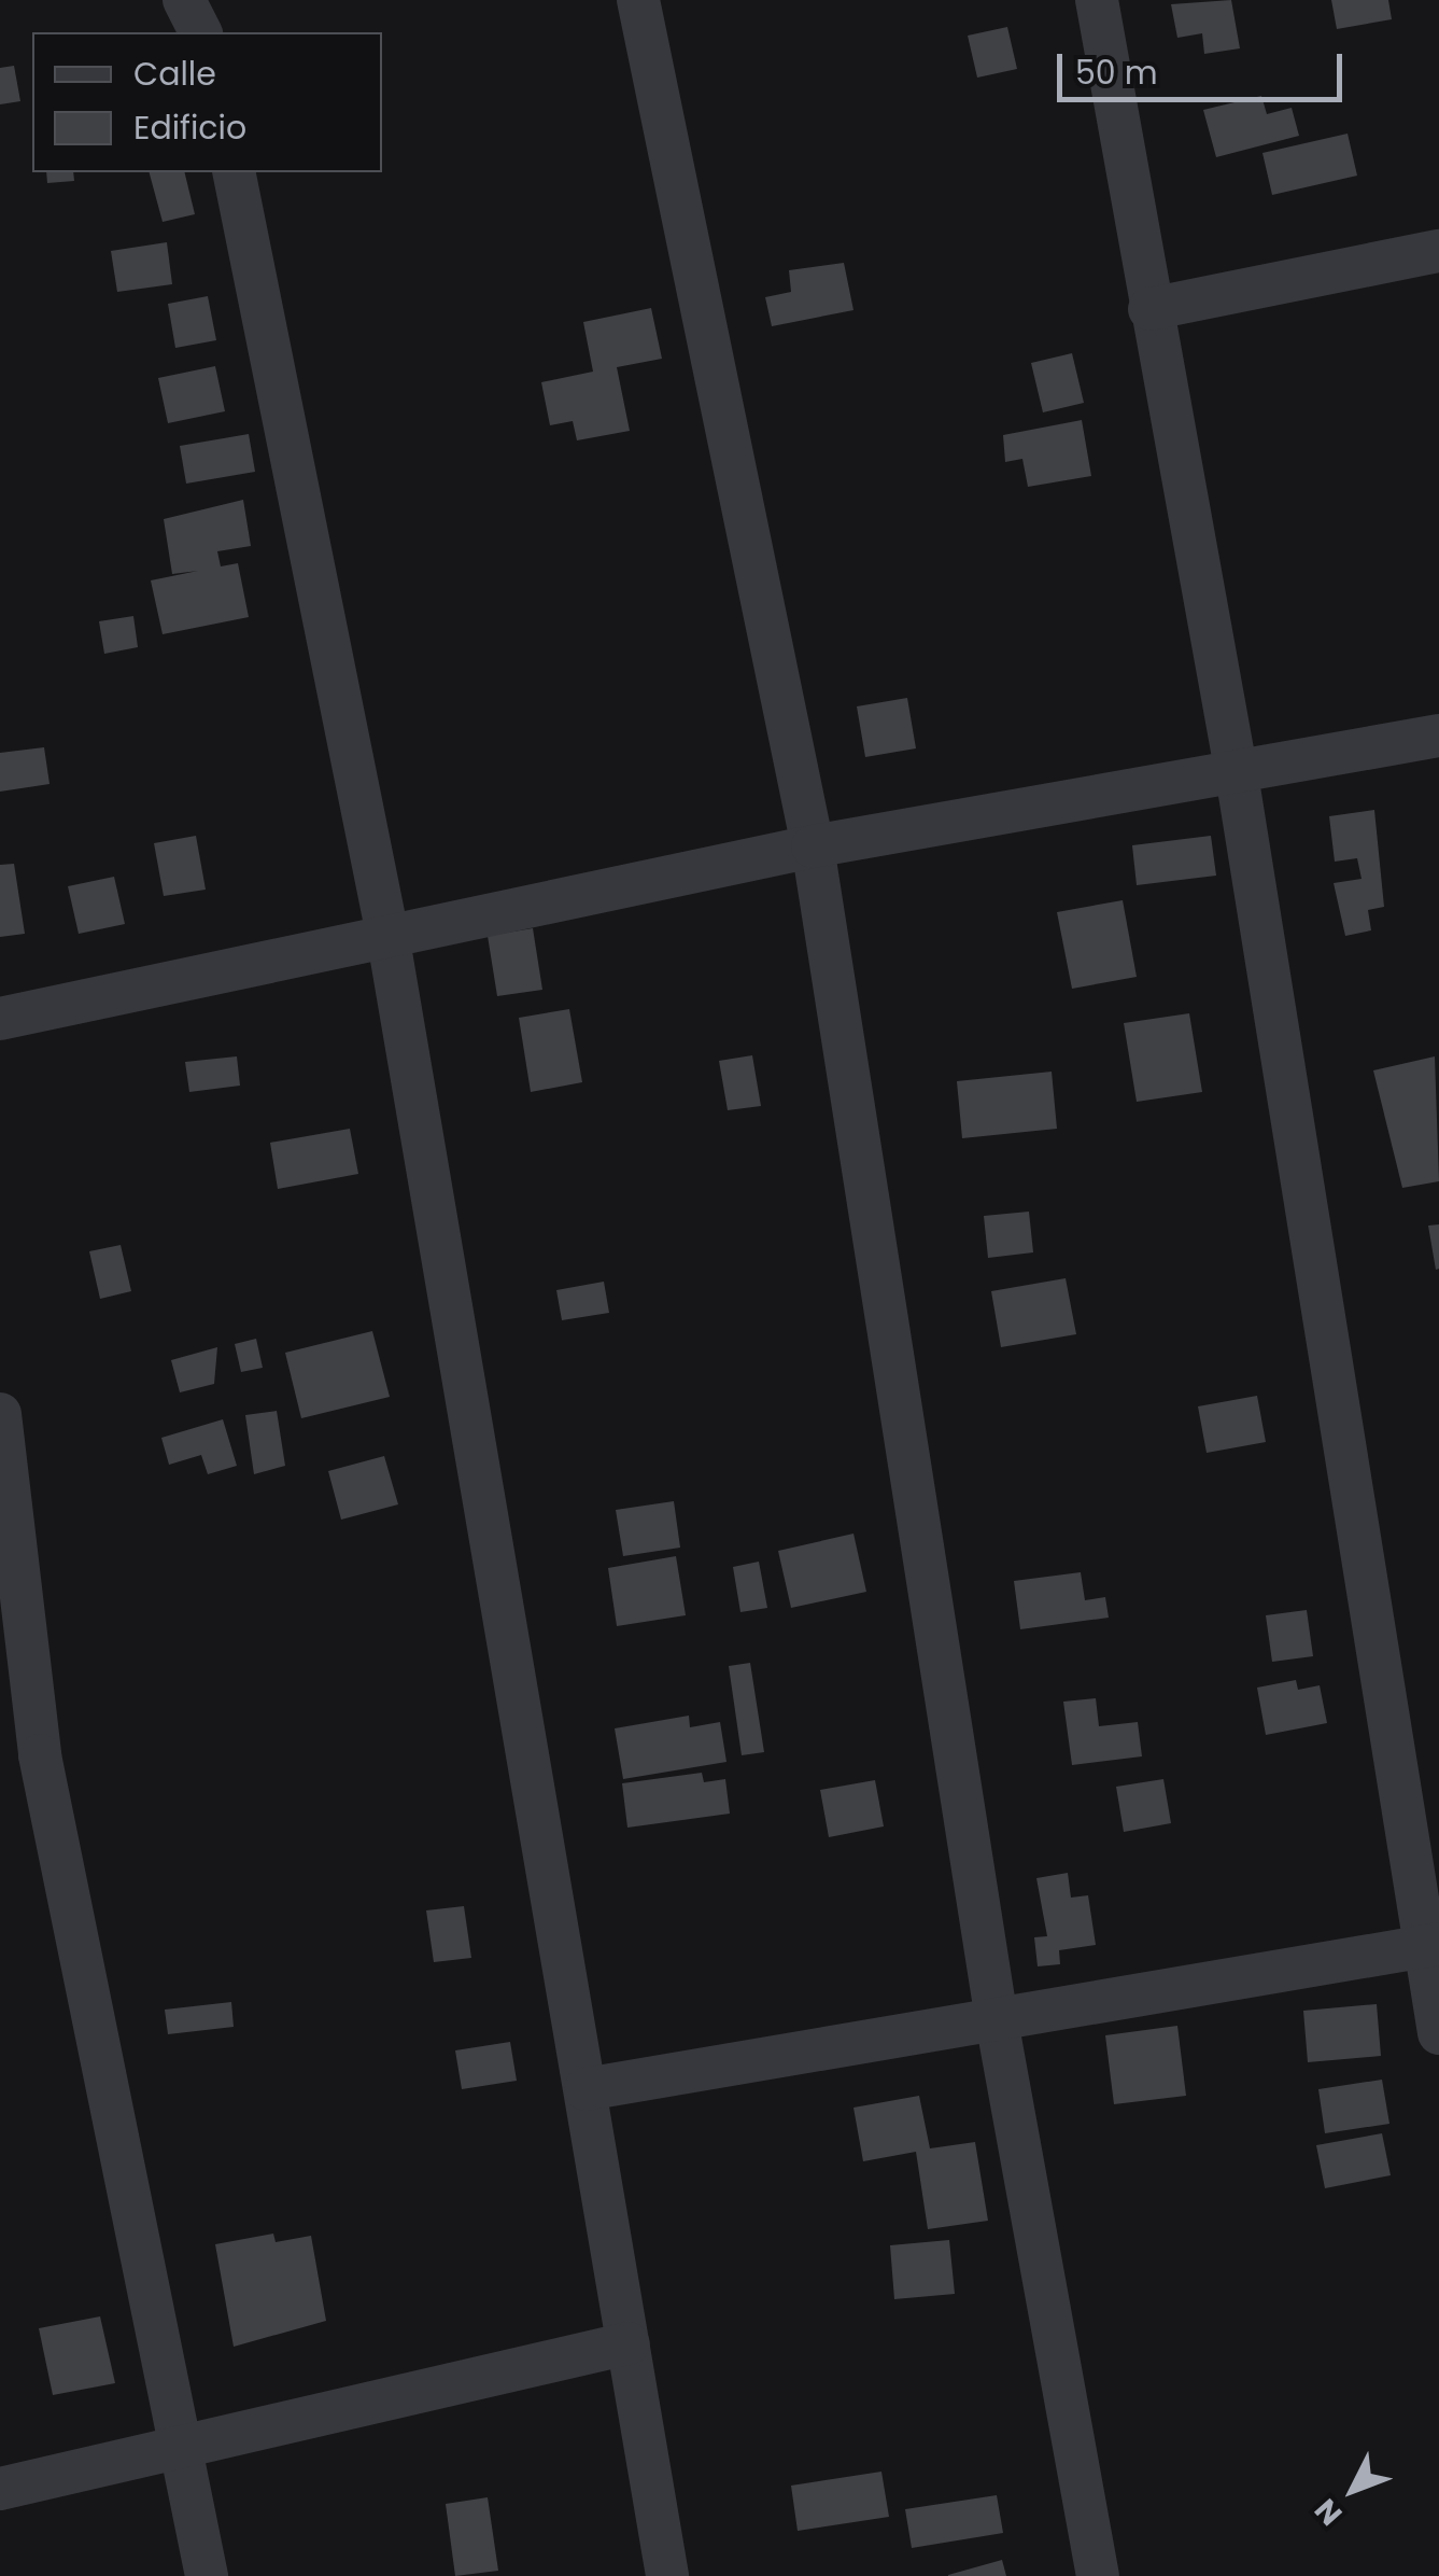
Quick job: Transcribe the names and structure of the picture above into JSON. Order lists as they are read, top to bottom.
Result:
{
  "legend": ["Calle", "Edificio"],
  "scale_bar": "50 m",
  "north": "bottom left"
}
